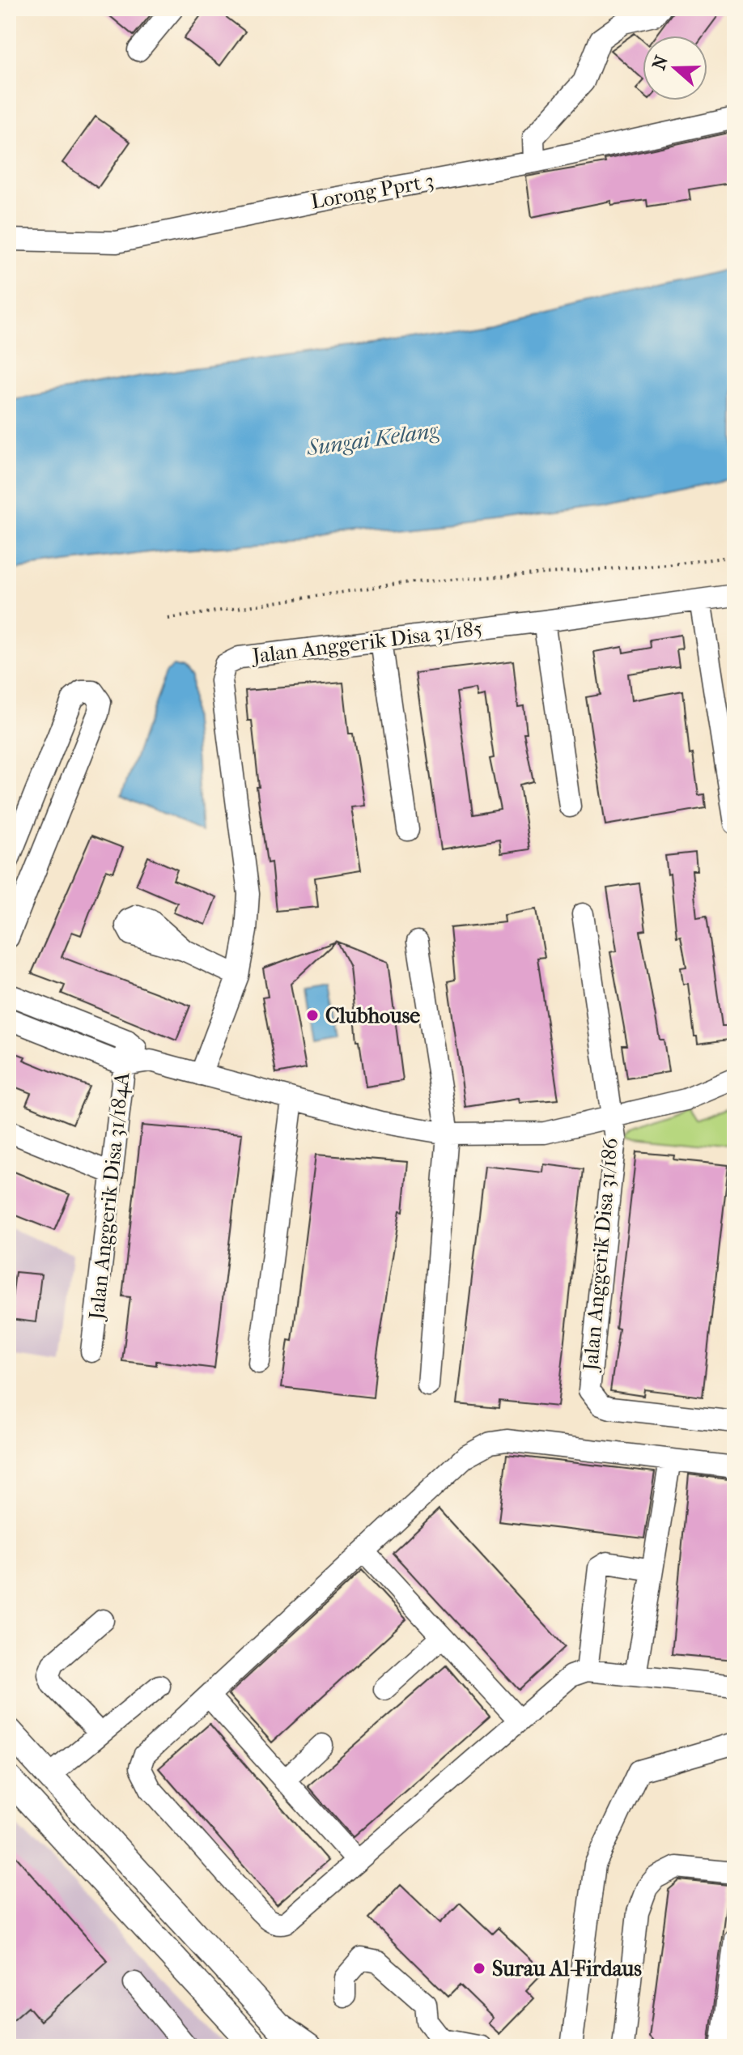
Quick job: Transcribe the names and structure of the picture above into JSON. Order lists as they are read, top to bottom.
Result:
{
  "streets": {
    "street": [
      "Lorong Pprt 3",
      "Jalan Anggerik Disa 31/185",
      "Jalan Anggerik Disa 31/184A",
      "Jalan Anggerik Disa 31/186"
    ]
  },
  "water": ["Sungai Kelang"],
  "places": ["Clubhouse", "Surau Al-Firdaus"],
  "north": "left"
}
